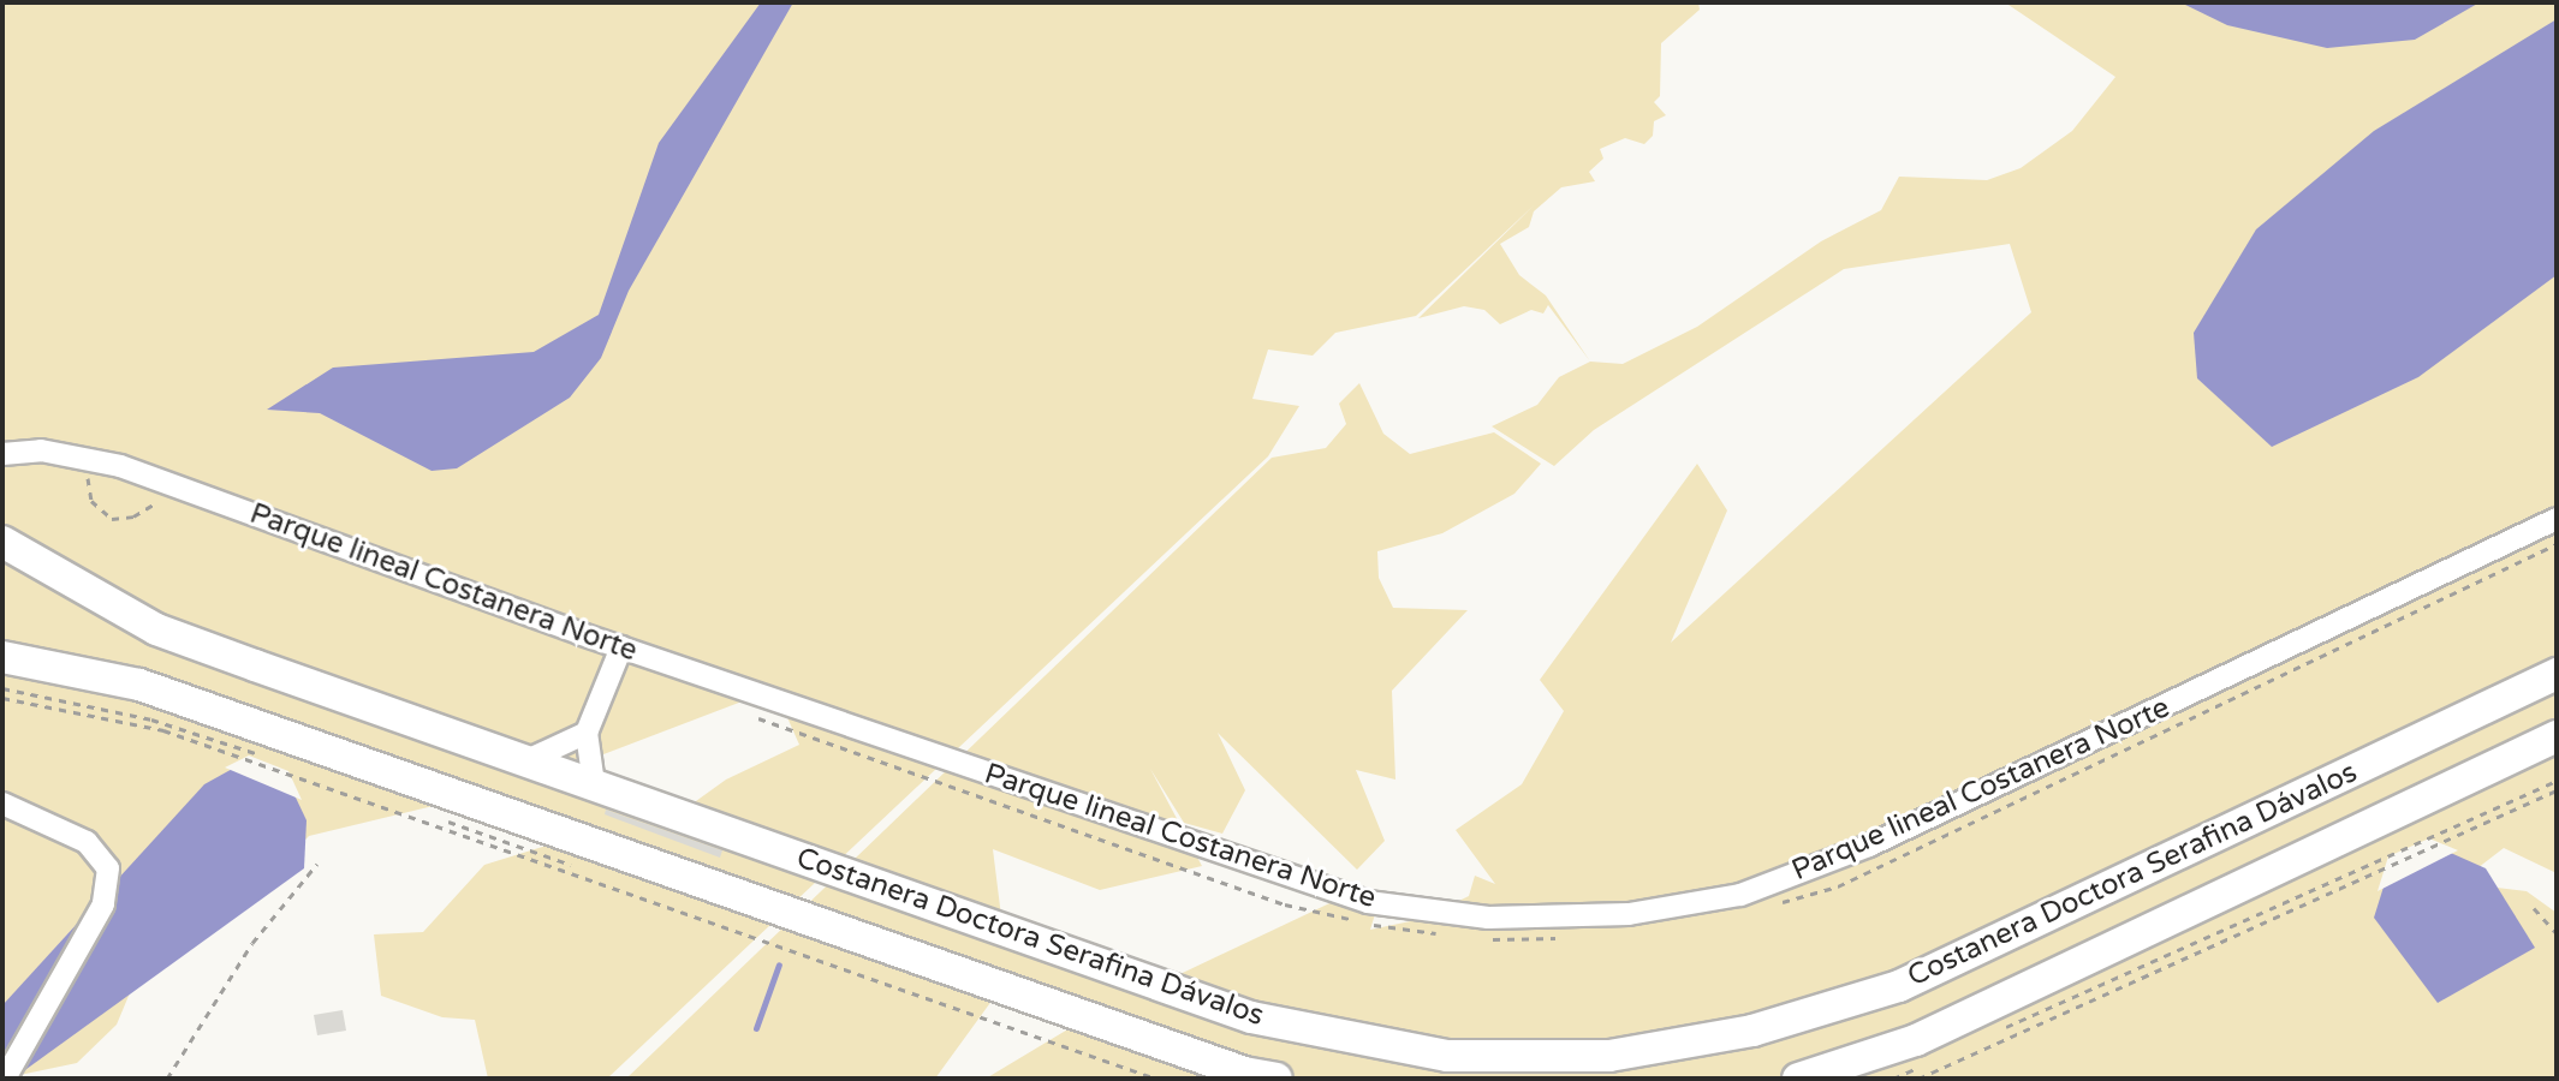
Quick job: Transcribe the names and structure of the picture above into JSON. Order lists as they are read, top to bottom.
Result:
{
  "streets": {
    "highway": ["Costanera Doctora Serafina Dávalos"],
    "street": ["Parque lineal Costanera Norte"]
  }
}
